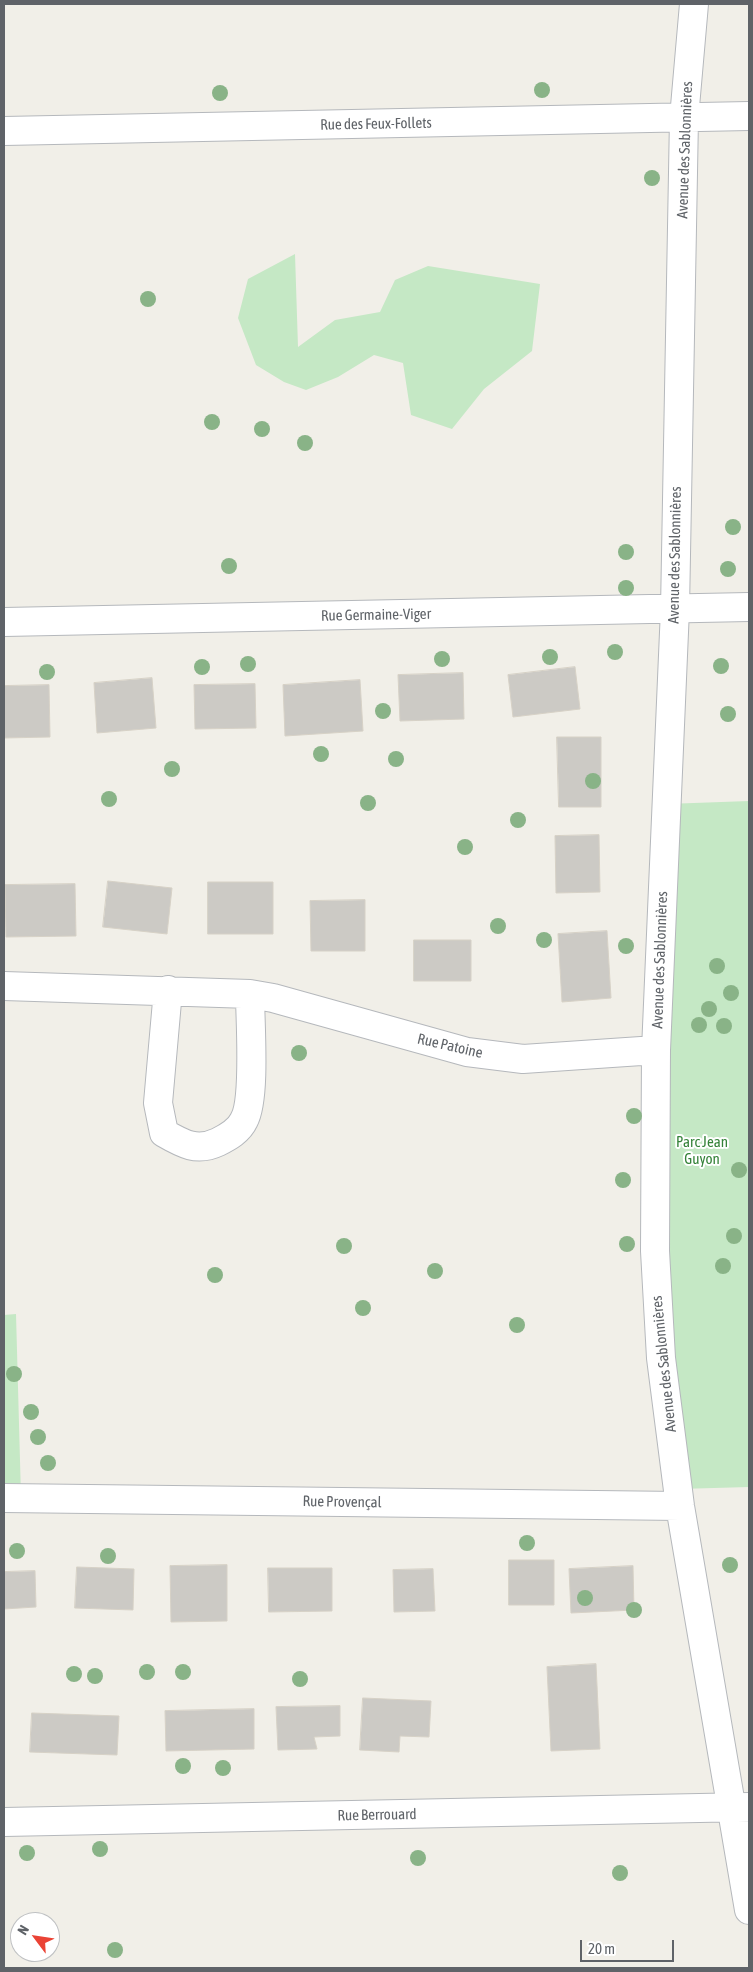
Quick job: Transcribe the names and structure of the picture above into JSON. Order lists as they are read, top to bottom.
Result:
{
  "streets": {
    "street": [
      "Rue des Feux-Follets",
      "Avenue des Sablonnières",
      "Rue Germaine-Viger",
      "Rue Patoine",
      "Rue Provençal",
      "Rue Berrouard"
    ]
  },
  "crossings": [
    ["Rue des Feux-Follets", "Avenue des Sablonnières"],
    ["Avenue des Sablonnières", "Rue Germaine-Viger"],
    ["Avenue des Sablonnières", "Rue Patoine"],
    ["Avenue des Sablonnières", "Rue Provençal"],
    ["Avenue des Sablonnières", "Rue Berrouard"]
  ],
  "parks": ["Parc Jean Guyon"],
  "scale_bar": "20 m",
  "north": "top left"
}
